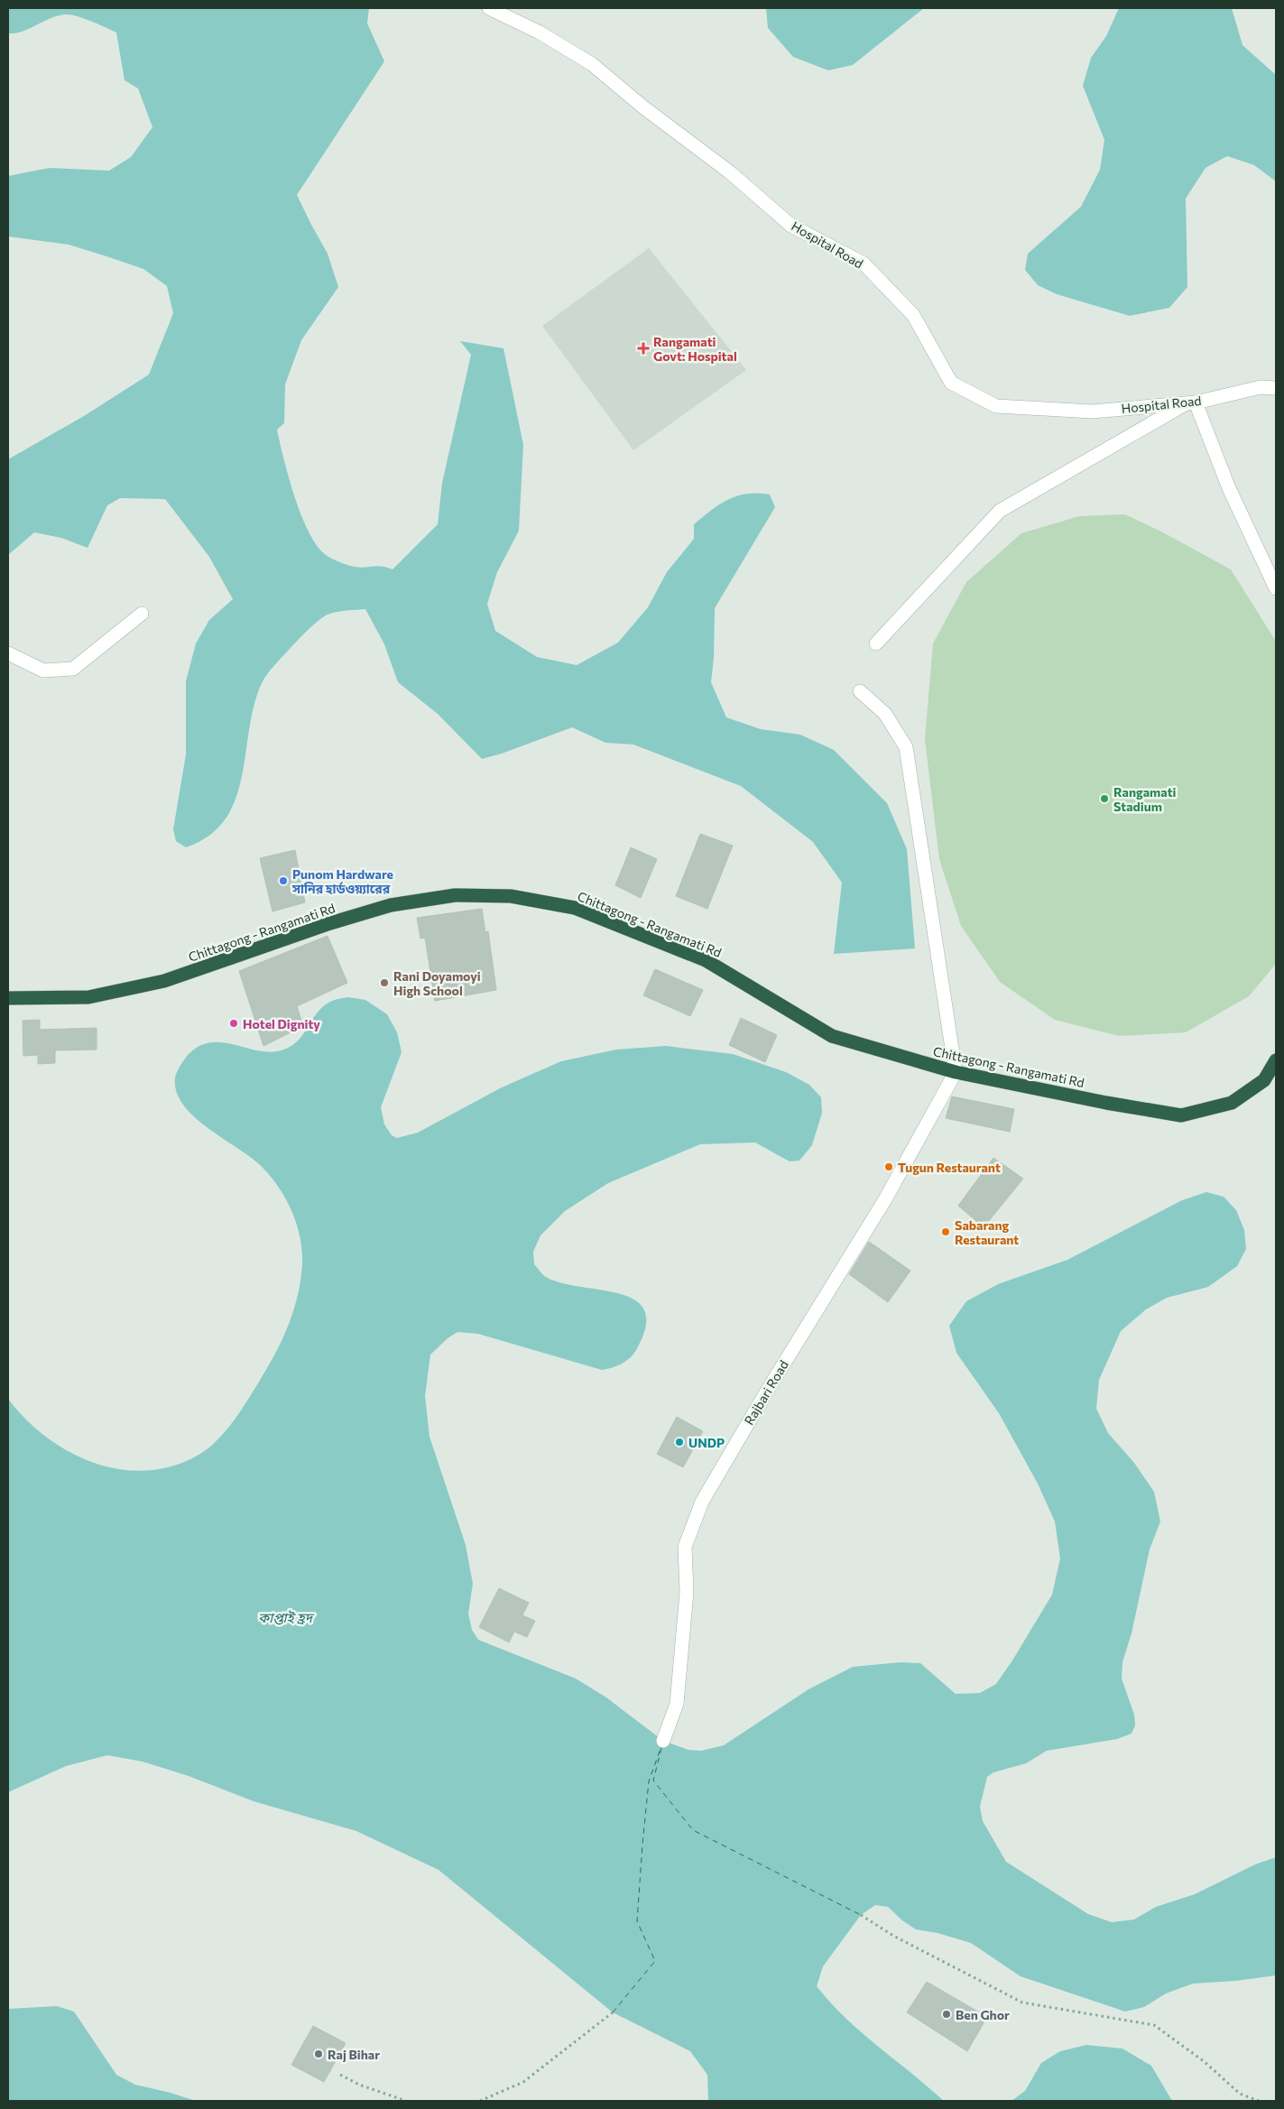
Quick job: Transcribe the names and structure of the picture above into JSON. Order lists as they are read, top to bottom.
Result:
{
  "streets": {
    "highway": ["Chittagong - Rangamati Rd"],
    "street": ["Hospital Road", "Rajbari Road"]
  },
  "crossings": [
    ["Chittagong - Rangamati Rd", "Rajbari Road"]
  ],
  "water": ["কাপ্তাই হ্রদ"],
  "places": {
    "health": ["Rangamati Govt: Hospital"],
    "other": [
      "Rangamati Stadium",
      "Punom Hardware সানির হার্ডওয়্যারের",
      "Rani Doyamoyi High School",
      "Hotel Dignity",
      "Tugun Restaurant",
      "Sabarang Restaurant",
      "UNDP",
      "Ben Ghor",
      "Raj Bihar"
    ]
  }
}
